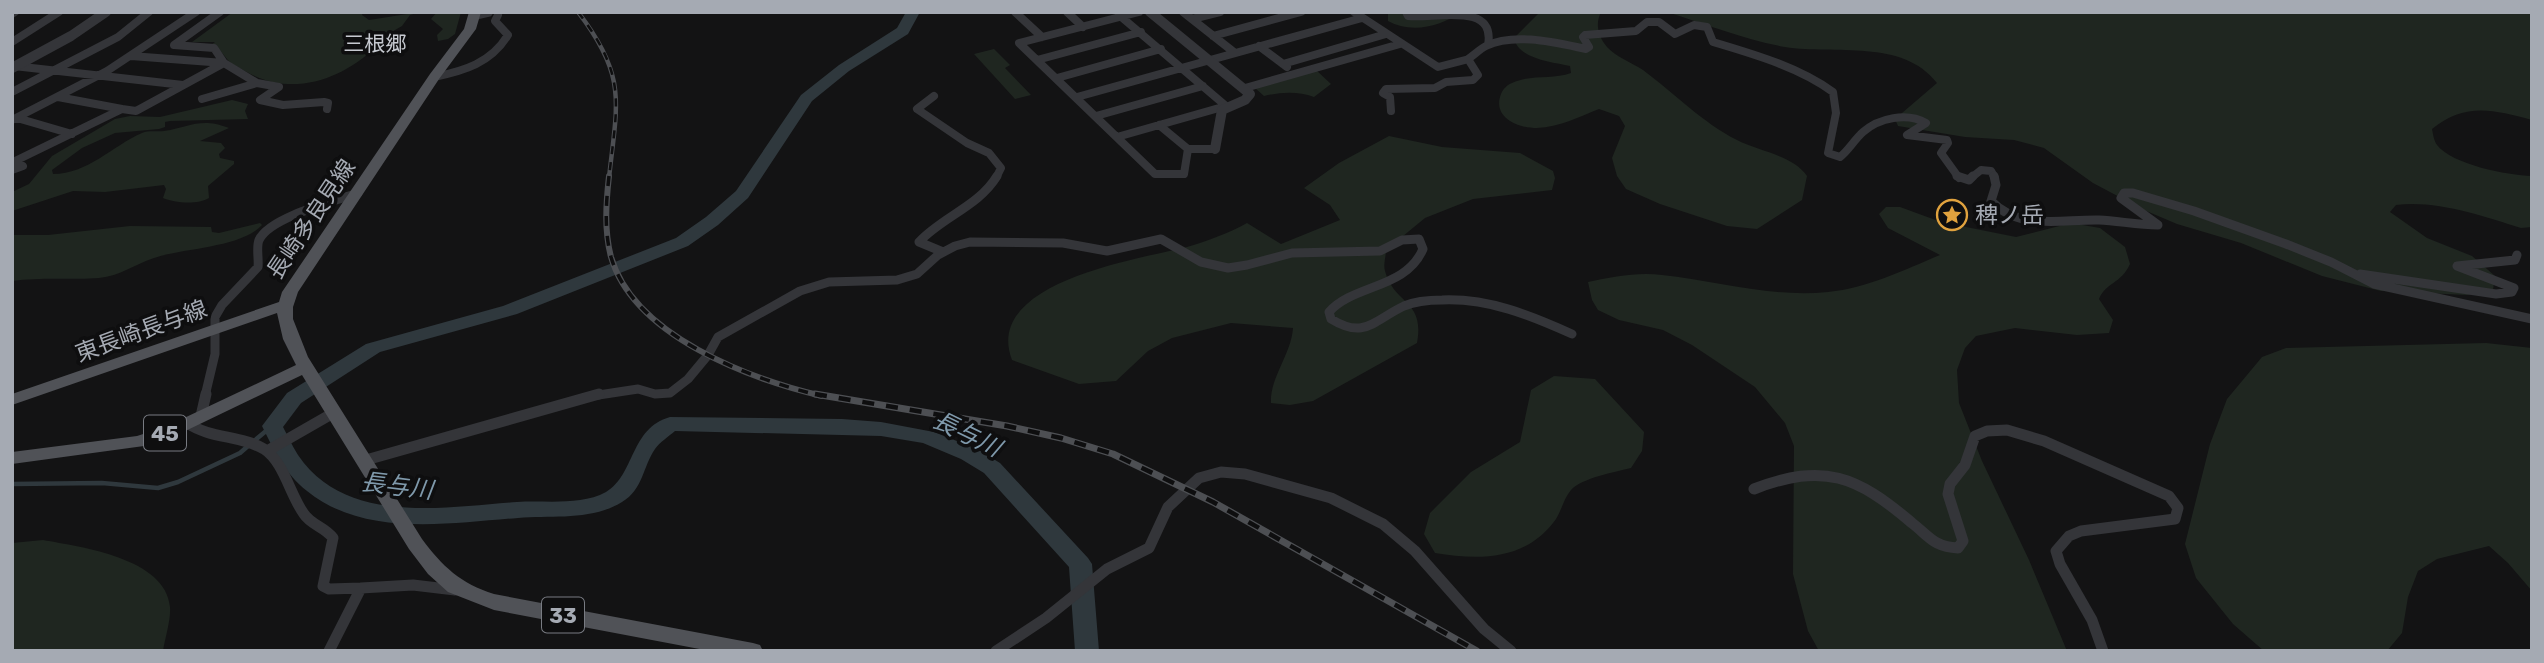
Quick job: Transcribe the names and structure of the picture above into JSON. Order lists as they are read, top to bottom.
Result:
{
  "streets": {
    "main road": [
      "長崎多良見線",
      "東長崎長与線",
      "45",
      "33"
    ]
  },
  "crossings": [
    ["長崎多良見線", "東長崎長与線"],
    ["長崎多良見線", "45"],
    ["長崎多良見線", "33"]
  ],
  "districts": ["三根郷"],
  "water": ["長与川"],
  "places": {
    "place": ["稗ノ岳"]
  }
}
